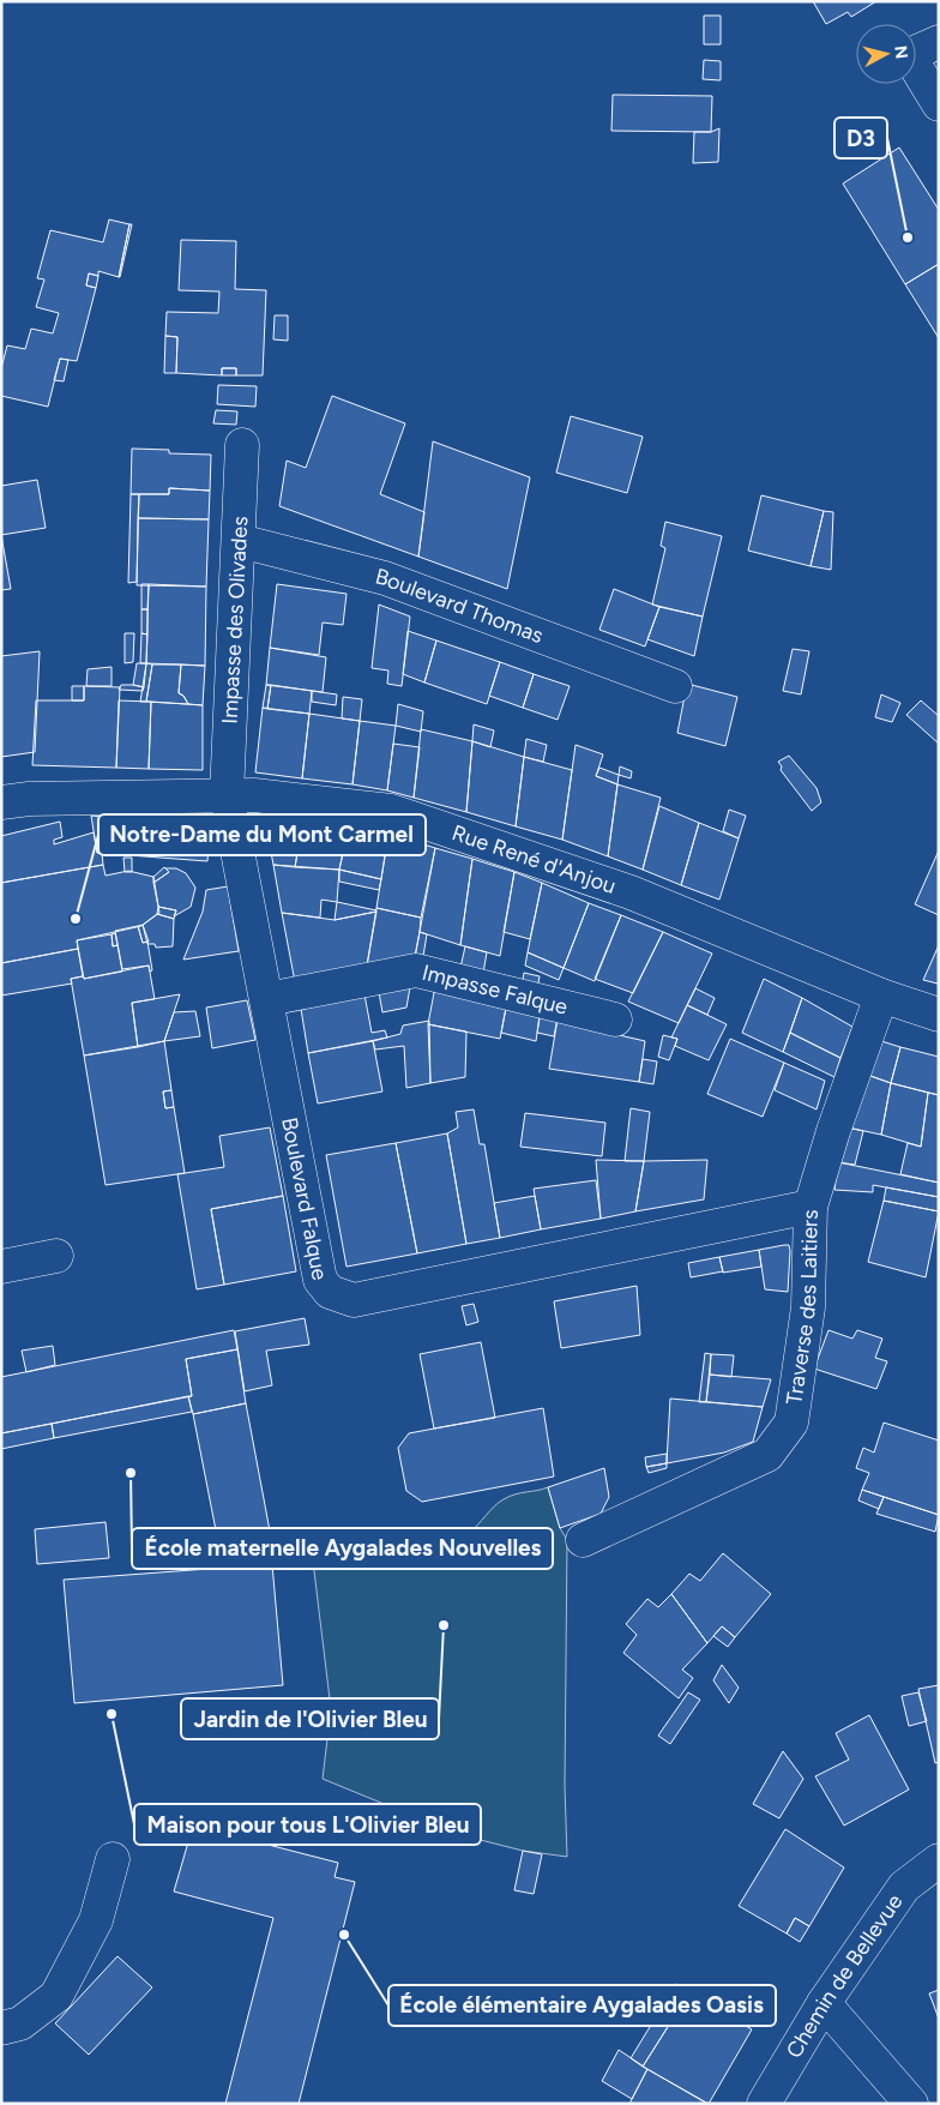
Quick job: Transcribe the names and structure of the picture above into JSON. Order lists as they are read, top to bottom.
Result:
{
  "streets": {
    "street": [
      "Boulevard Thomas",
      "Impasse des Olivades",
      "Rue René d'Anjou",
      "Impasse Falque",
      "Boulevard Falque",
      "Traverse des Laitiers",
      "Chemin de Bellevue"
    ]
  },
  "crossings": [
    ["Boulevard Thomas", "Impasse des Olivades"],
    ["Impasse des Olivades", "Rue René d'Anjou"],
    ["Impasse des Olivades", "Boulevard Falque"],
    ["Rue René d'Anjou", "Boulevard Falque"],
    ["Rue René d'Anjou", "Traverse des Laitiers"],
    ["Impasse Falque", "Boulevard Falque"],
    ["Boulevard Falque", "Traverse des Laitiers"]
  ],
  "places": [
    "D3",
    "Notre-Dame du Mont Carmel",
    "École maternelle Aygalades Nouvelles",
    "Jardin de l'Olivier Bleu",
    "Maison pour tous L'Olivier Bleu",
    "École élémentaire Aygalades Oasis"
  ],
  "north": "right"
}
